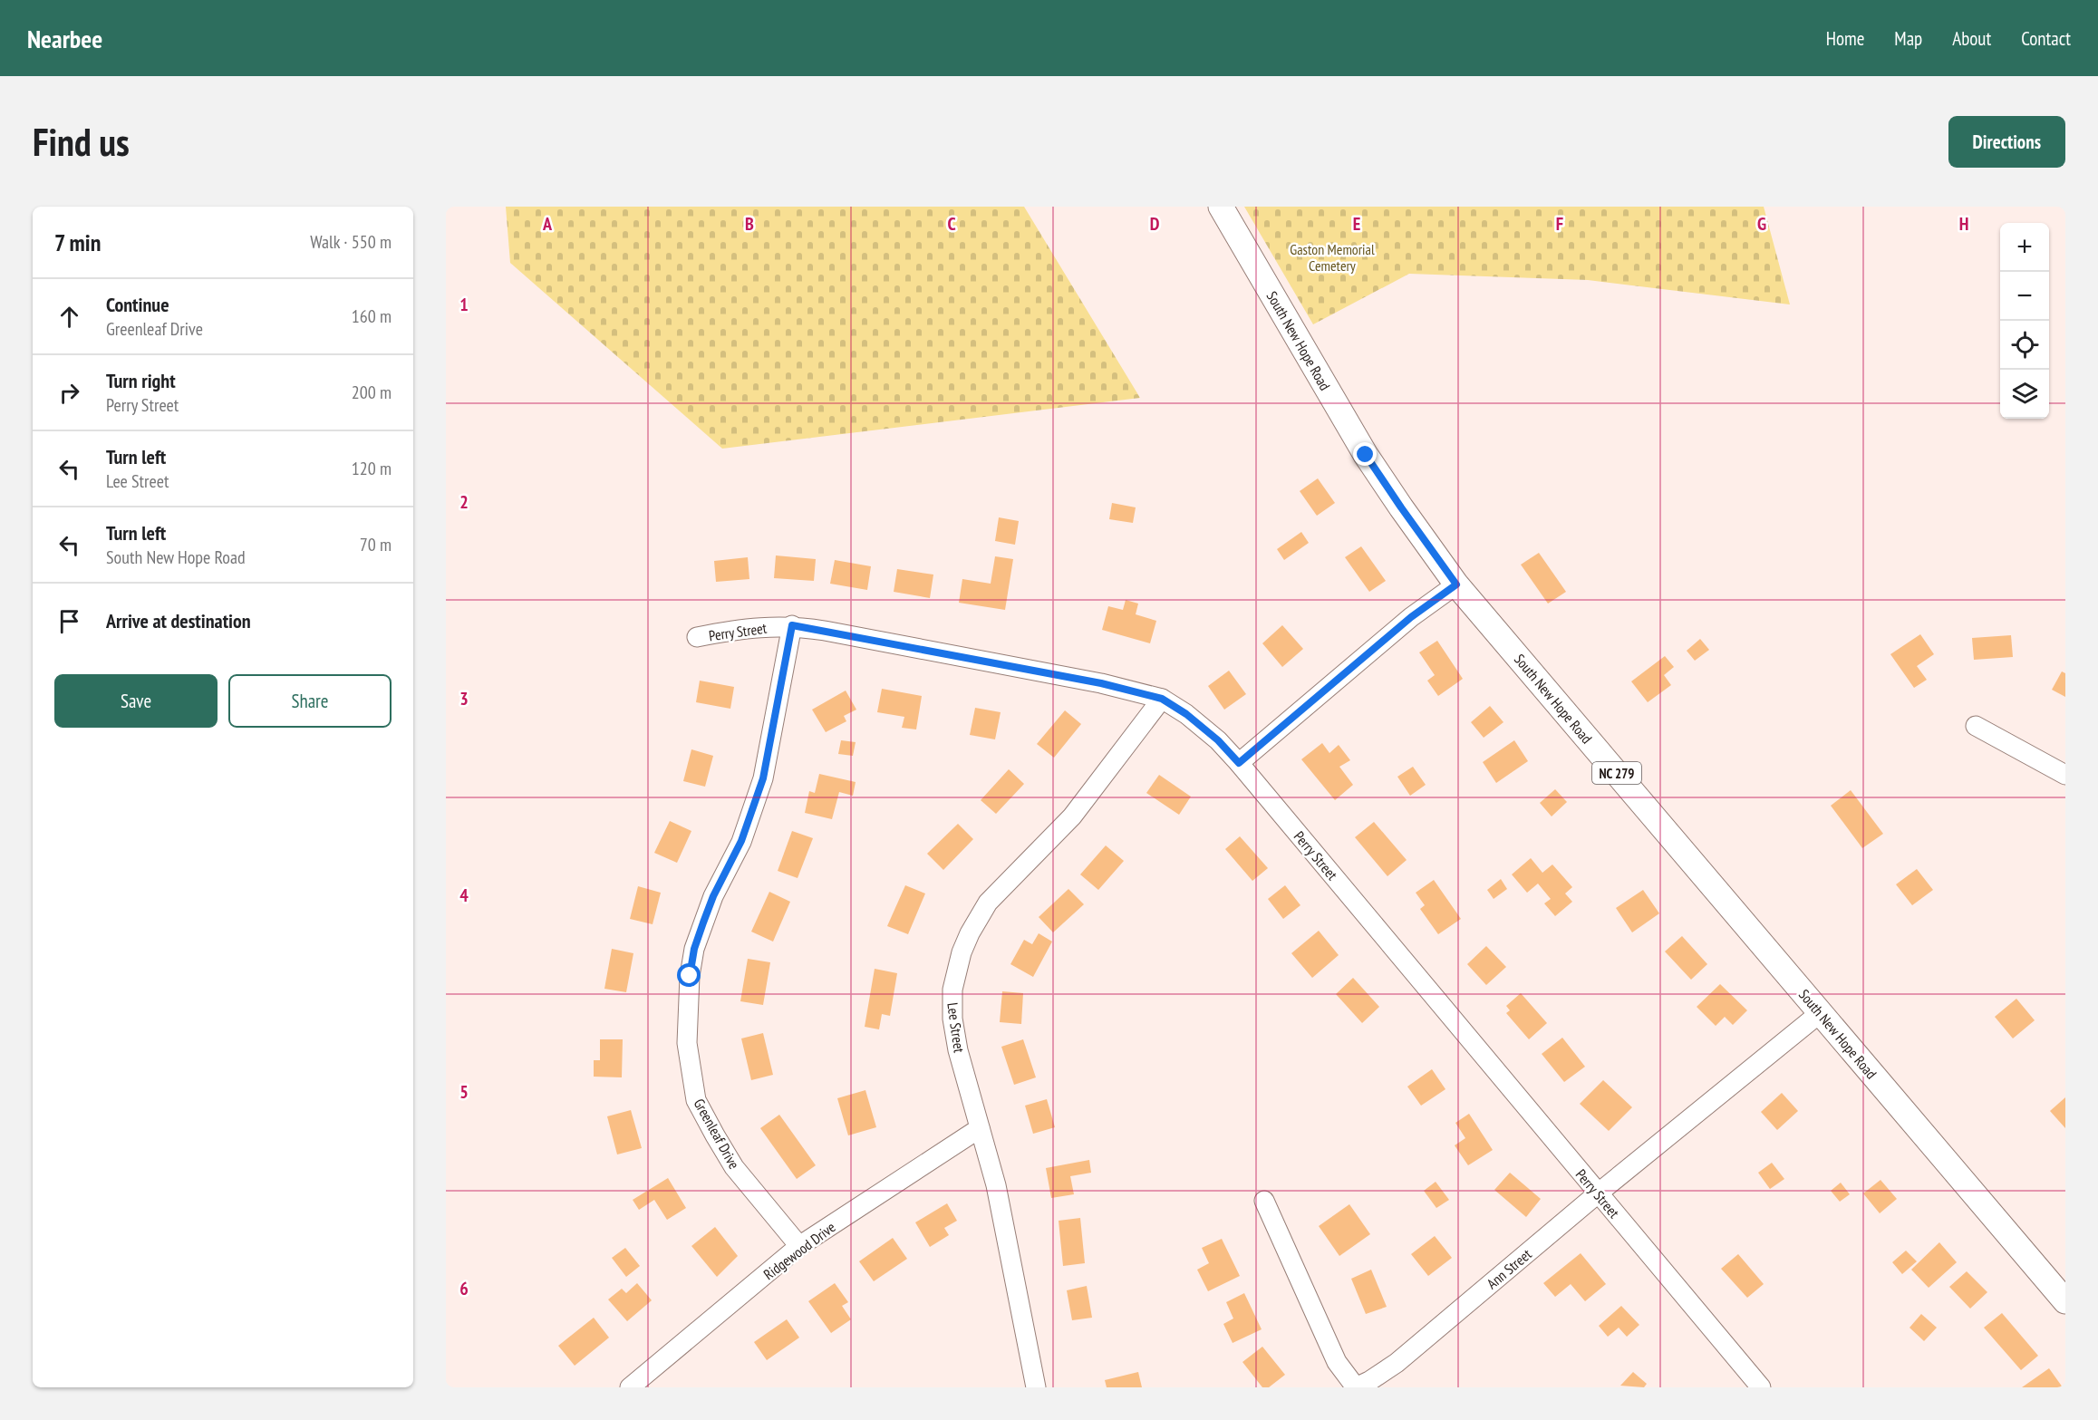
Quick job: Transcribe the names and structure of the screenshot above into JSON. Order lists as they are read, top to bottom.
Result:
{
  "streets": {
    "main road": ["South New Hope Road", "NC 279"],
    "street": [
      "Perry Street",
      "Lee Street",
      "Greenleaf Drive",
      "Ridgewood Drive",
      "Ann Street"
    ]
  },
  "crossings": [
    ["South New Hope Road", "Ann Street"],
    ["Perry Street", "Lee Street"],
    ["Perry Street", "Greenleaf Drive"],
    ["Perry Street", "Ann Street"],
    ["Lee Street", "Ridgewood Drive"],
    ["Greenleaf Drive", "Ridgewood Drive"]
  ],
  "parks": ["Gaston Memorial Cemetery"],
  "page": {
    "header": "Nearbee",
    "nav": [
      "Home",
      "Map",
      "About",
      "Contact"
    ],
    "buttons": [
      "Directions",
      ["Save", "Share"]
    ],
    "title": "Find us",
    "heading": ["7 min", "Walk · 550 m"],
    "map_buttons": ["+", "−"],
    "list": [
      ["Continue", "Greenleaf Drive", "160 m"],
      ["Turn right", "Perry Street", "200 m"],
      ["Turn left", "Lee Street", "120 m"],
      ["Turn left", "South New Hope Road", "70 m"],
      "Arrive at destination"
    ]
  },
  "grid": {
    "columns": [
      "A",
      "B",
      "C",
      "D",
      "E",
      "F",
      "G",
      "H"
    ],
    "rows": [
      "1",
      "2",
      "3",
      "4",
      "5",
      "6"
    ]
  }
}
